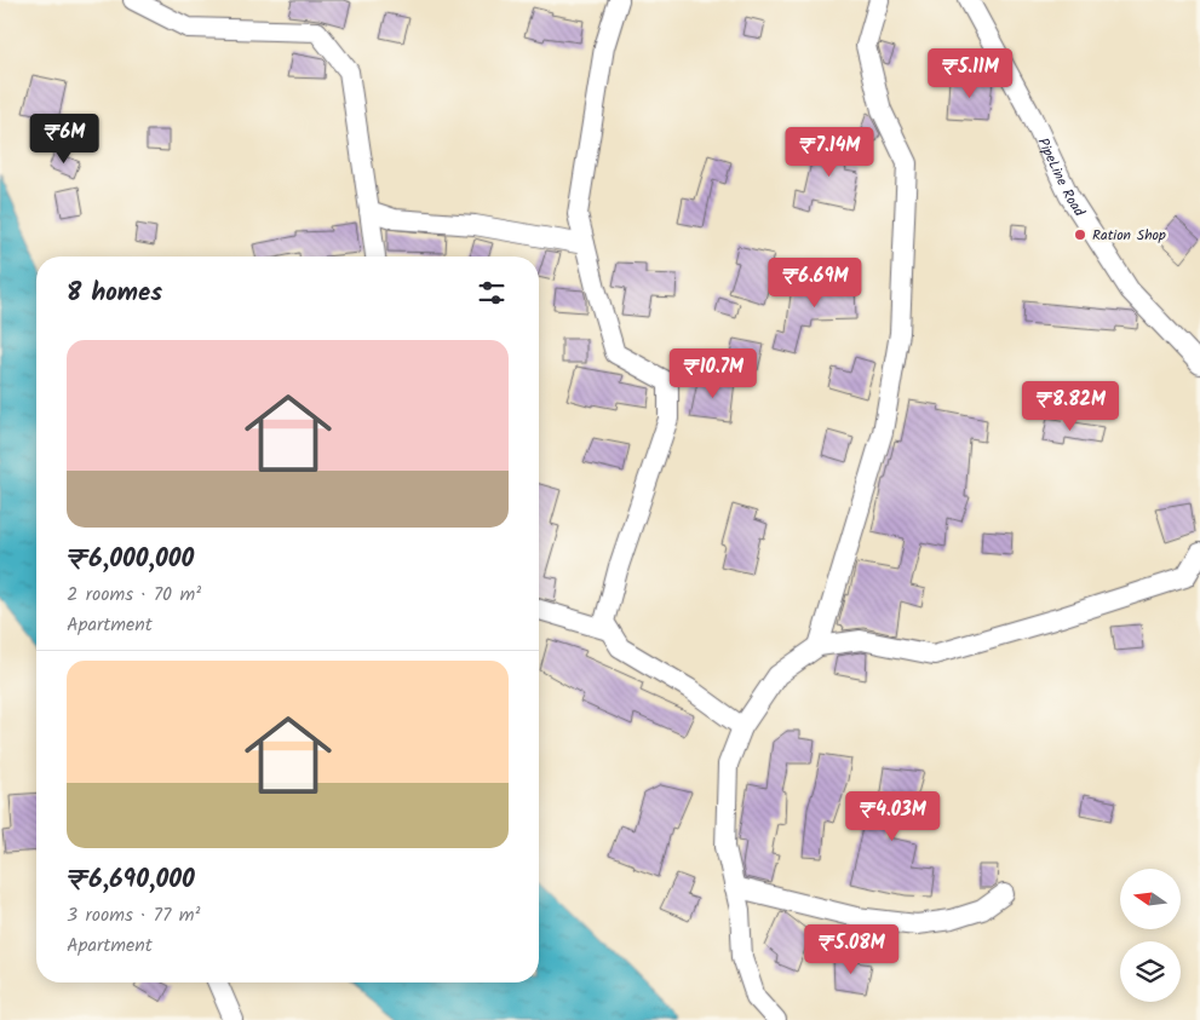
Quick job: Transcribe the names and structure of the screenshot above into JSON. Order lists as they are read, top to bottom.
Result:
{
  "streets": {
    "street": ["PipeLine Road"]
  },
  "places": ["Ration Shop"],
  "north": "left",
  "page": {
    "price": [
      "₹5.11M",
      "₹6M",
      "₹7.14M",
      "₹6.69M",
      "₹10.7M",
      "₹8.82M",
      "₹4.03M",
      "₹5.08M"
    ],
    "heading": "8 homes",
    "list": [
      {
        "name": "₹6,000,000",
        "note": "2 rooms · 70 m² · Apartment"
      },
      {
        "name": "₹6,690,000",
        "note": "3 rooms · 77 m² · Apartment"
      }
    ]
  }
}
